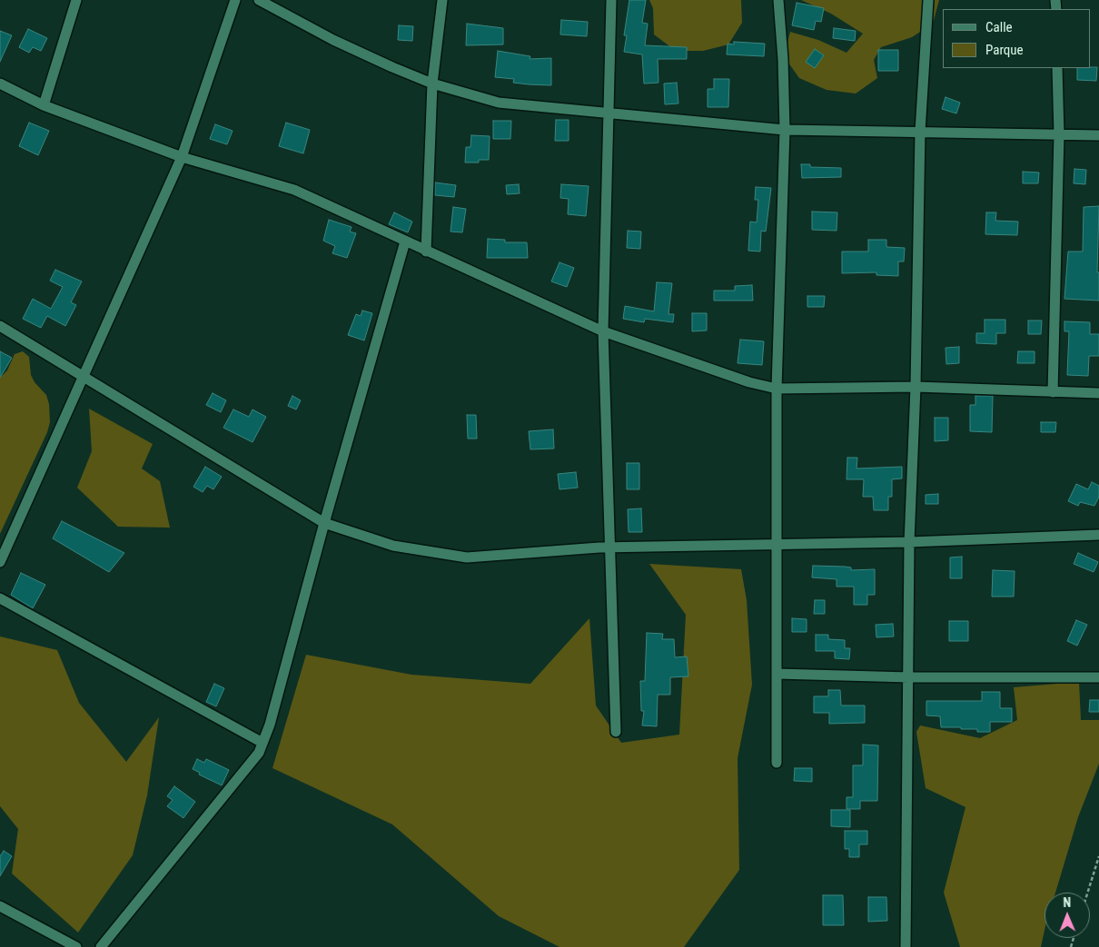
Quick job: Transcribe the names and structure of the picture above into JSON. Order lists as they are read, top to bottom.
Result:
{
  "legend": ["Calle", "Parque"],
  "north": "top"
}
